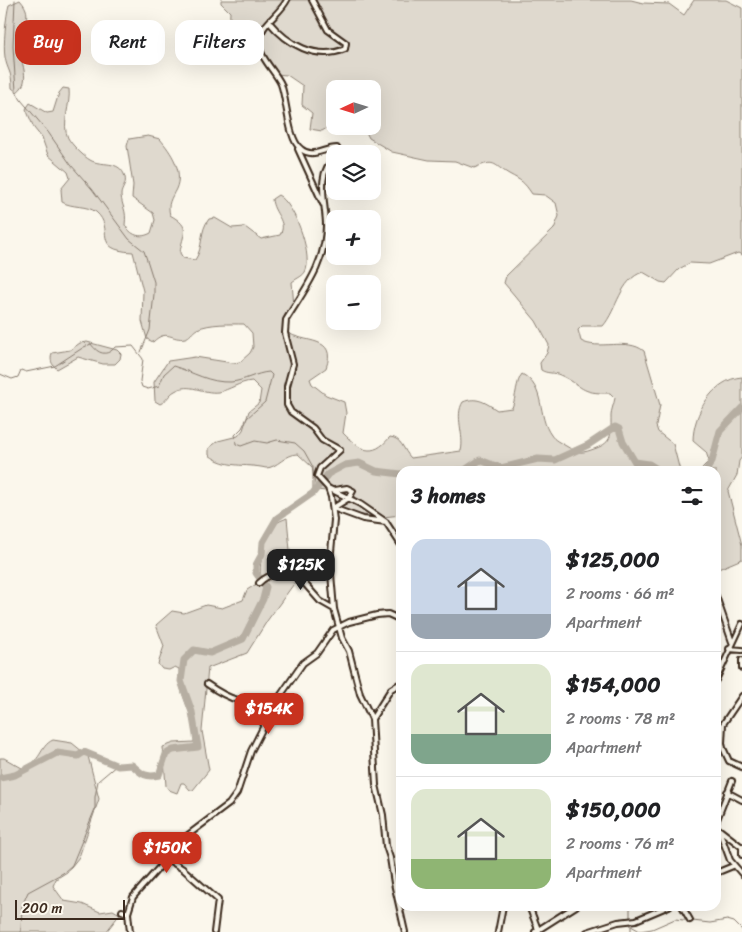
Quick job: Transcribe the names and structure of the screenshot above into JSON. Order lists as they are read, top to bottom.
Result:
{
  "scale_bar": "200 m",
  "north": "left",
  "page": {
    "chip": ["Buy", "Rent", "Filters"],
    "map_buttons": ["+", "−"],
    "heading": "3 homes",
    "list": [
      {
        "name": "$125,000",
        "note": "2 rooms · 66 m² · Apartment"
      },
      {
        "name": "$154,000",
        "note": "2 rooms · 78 m² · Apartment"
      },
      {
        "name": "$150,000",
        "note": "2 rooms · 76 m² · Apartment"
      }
    ],
    "price": ["$125K", "$154K", "$150K"],
    "scale": "200 m"
  }
}
